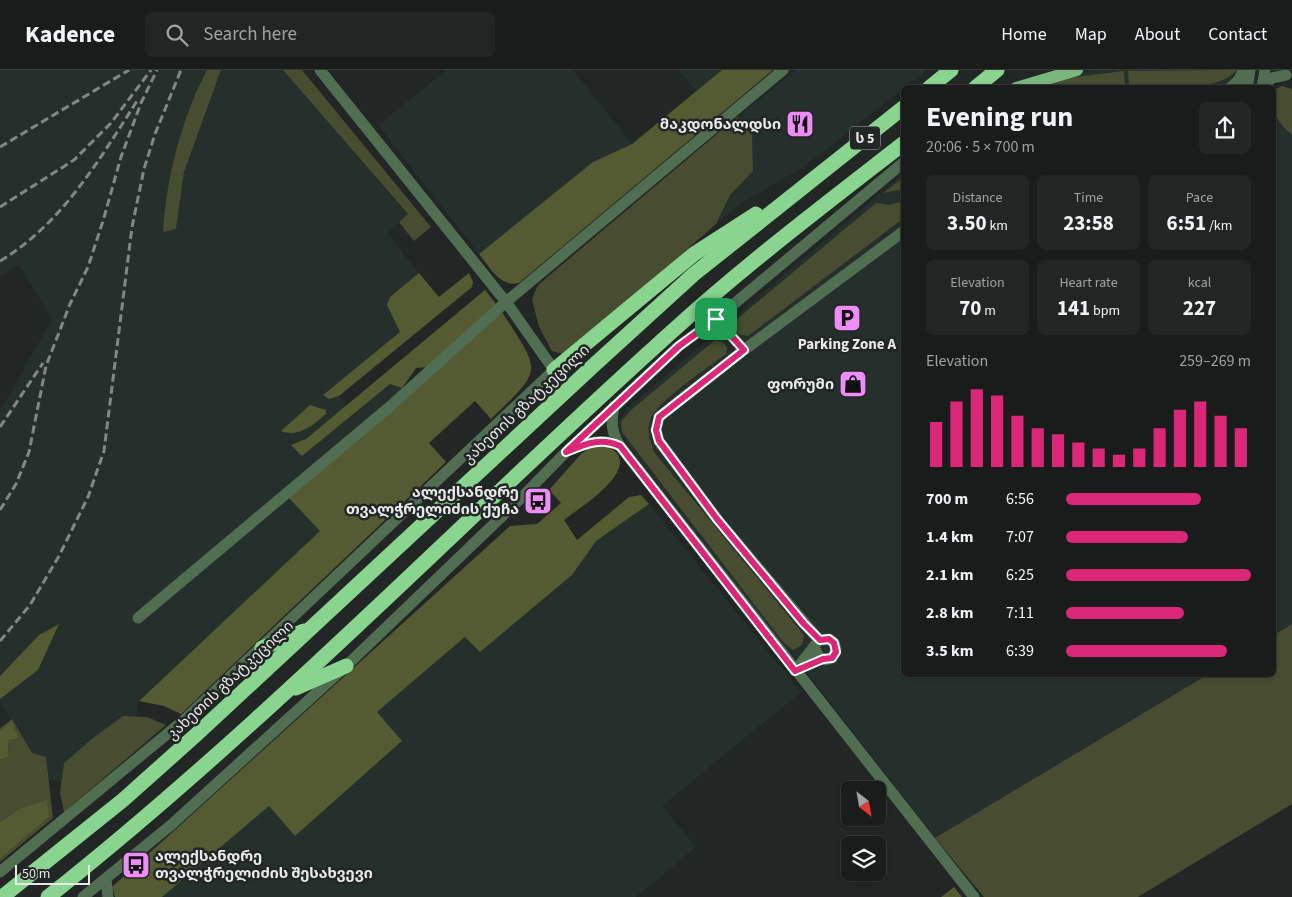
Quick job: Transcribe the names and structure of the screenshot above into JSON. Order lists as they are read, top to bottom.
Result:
{
  "streets": {
    "highway": ["ს 5", "კახეთის გზატკეცილი"]
  },
  "places": {
    "restaurant": ["მაკდონალდსი"],
    "parking": ["Parking Zone A"],
    "shop": ["ფორუმი"],
    "bus stop": ["ალექსანდრე თვალჭრელიძის ქუჩა", "ალექსანდრე თვალჭრელიძის შესახვევი"]
  },
  "scale_bar": "50 m",
  "north": "bottom right",
  "page": {
    "header": "Kadence",
    "search": "Search here",
    "nav": [
      "Home",
      "Map",
      "About",
      "Contact"
    ],
    "heading": ["Evening run", "20:06 · 5 × 700 m"],
    "stats": [
      ["Distance", "3.50 km"],
      ["Time", "23:58"],
      ["Pace", "6:51 /km"],
      ["Elevation", "70 m"],
      ["Heart rate", "141 bpm"],
      ["kcal", "227"]
    ],
    "chart": ["Elevation", "259–269 m"],
    "list": [
      {
        "name": "700 m",
        "note": "6:56"
      },
      {
        "name": "1.4 km",
        "note": "7:07"
      },
      {
        "name": "2.1 km",
        "note": "6:25"
      },
      {
        "name": "2.8 km",
        "note": "7:11"
      },
      {
        "name": "3.5 km",
        "note": "6:39"
      }
    ],
    "scale": "50 m"
  }
}
